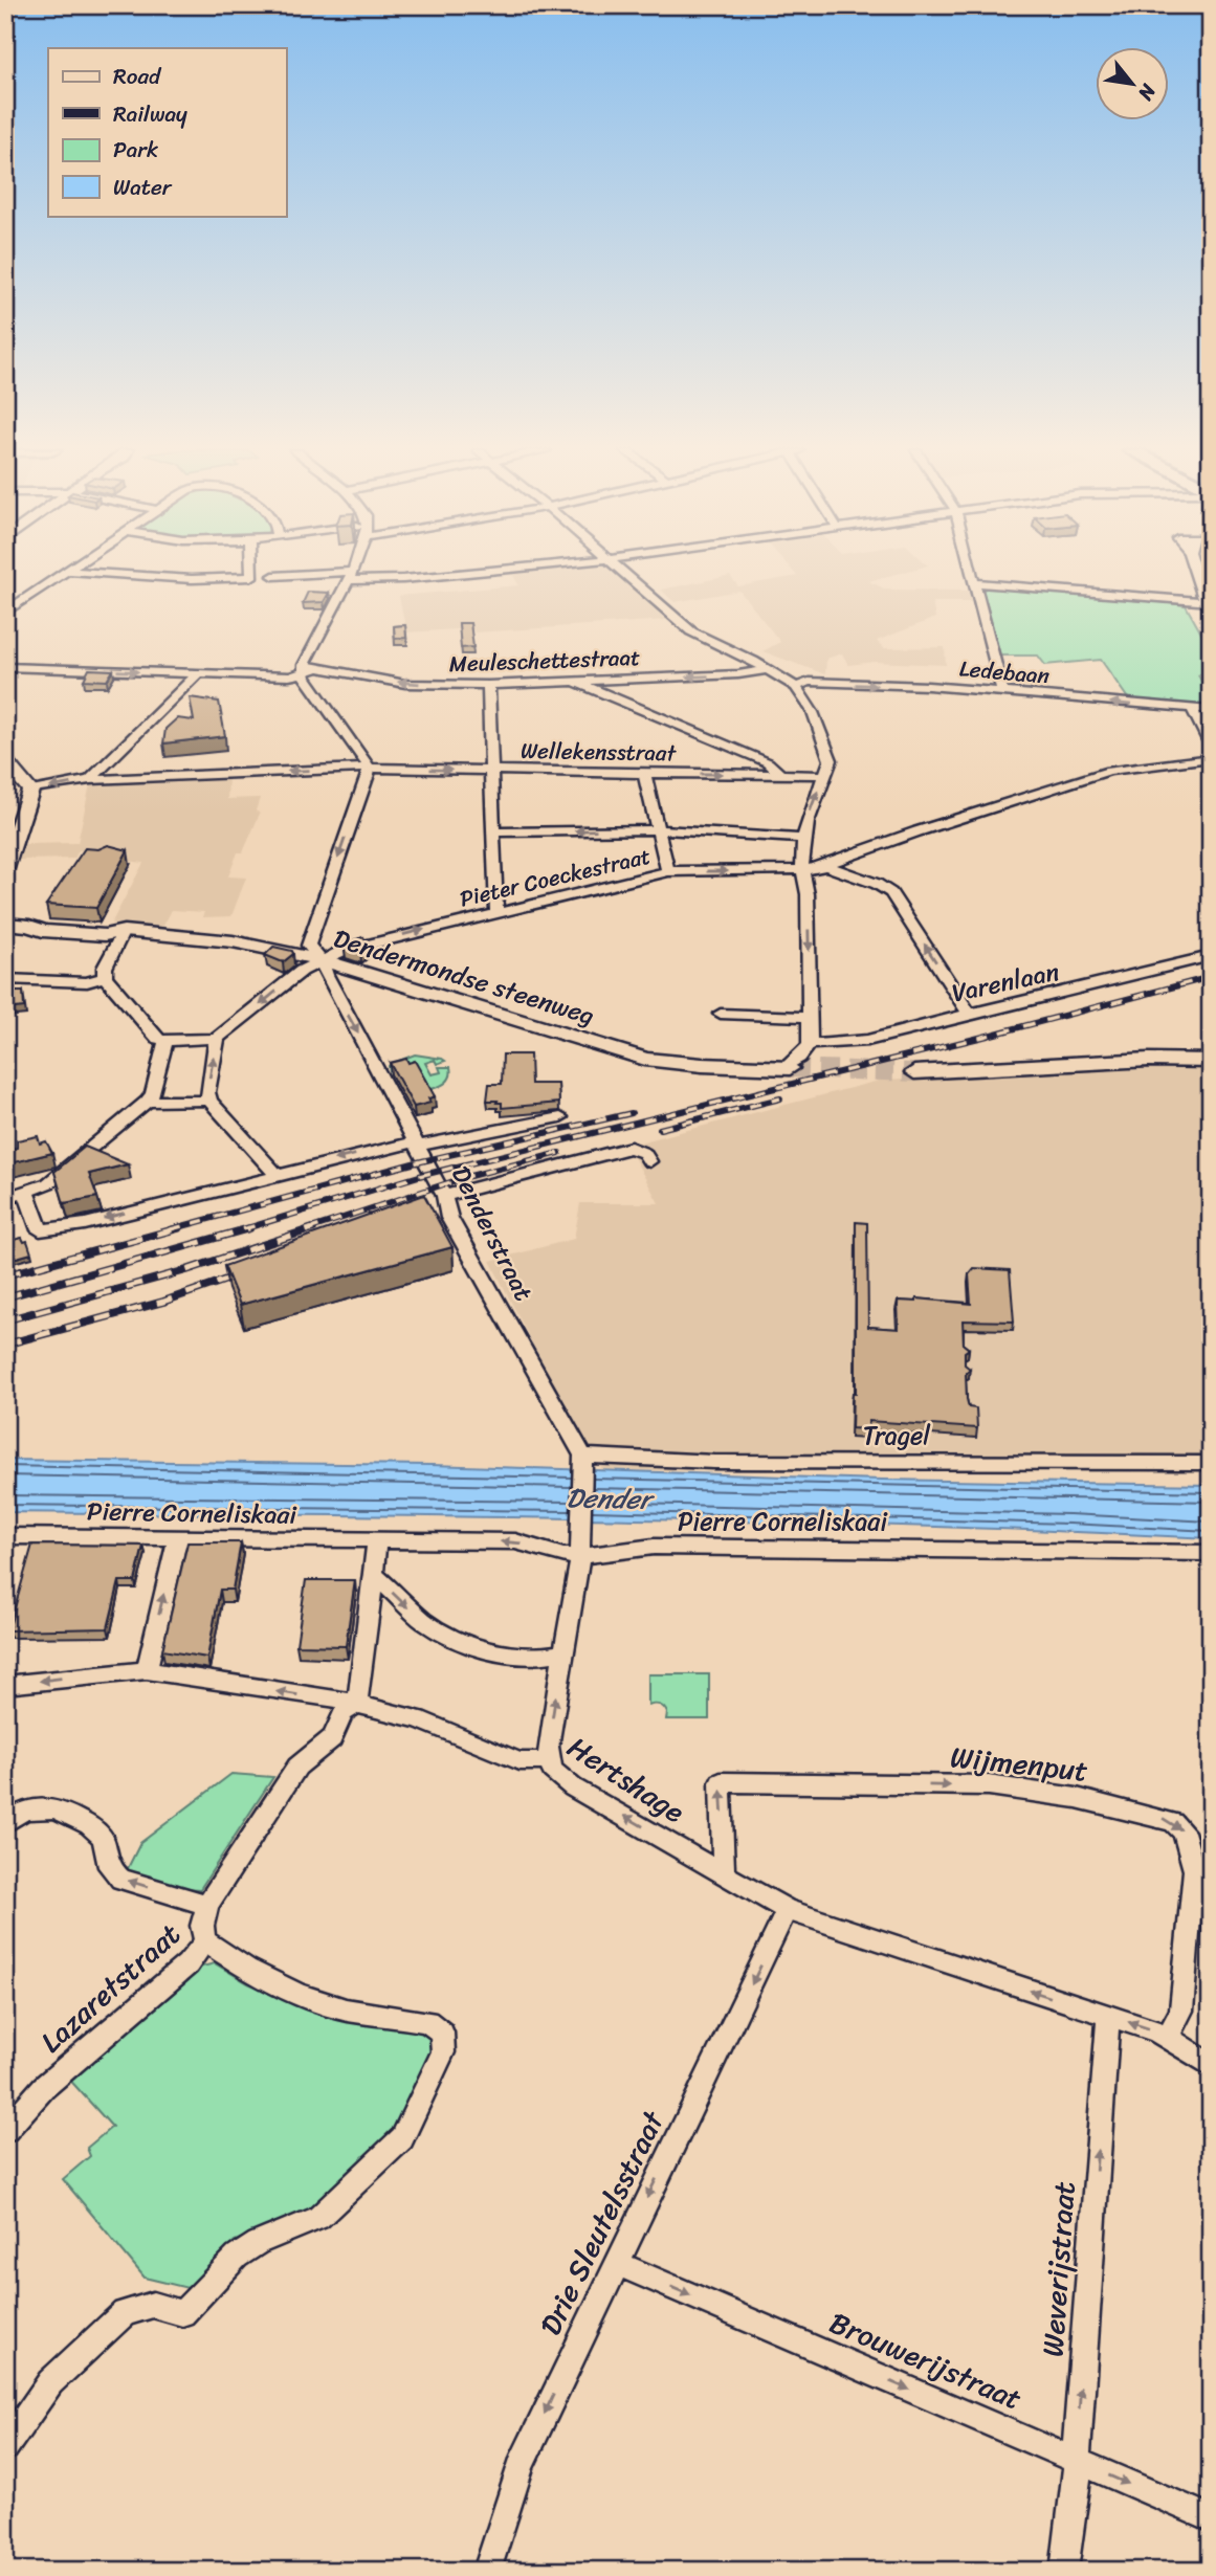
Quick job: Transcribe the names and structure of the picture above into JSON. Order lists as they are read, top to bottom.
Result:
{
  "streets": {
    "street": [
      "Meuleschettestraat",
      "Ledebaan",
      "Wellekensstraat",
      "Pieter Coeckestraat",
      "Dendermondse steenweg",
      "Varenlaan",
      "Denderstraat",
      "Tragel",
      "Pierre Corneliskaai",
      "Wijmenput",
      "Hertshage",
      "Lazaretstraat",
      "Drie Sleutelsstraat",
      "Weverijstraat",
      "Brouwerijstraat"
    ]
  },
  "crossings": [
    ["Wellekensstraat", "Denderstraat"],
    ["Pieter Coeckestraat", "Dendermondse steenweg"],
    ["Pieter Coeckestraat", "Denderstraat"],
    ["Dendermondse steenweg", "Denderstraat"],
    ["Denderstraat", "Tragel"],
    ["Wijmenput", "Hertshage"],
    ["Hertshage", "Lazaretstraat"],
    ["Hertshage", "Drie Sleutelsstraat"],
    ["Hertshage", "Weverijstraat"],
    ["Drie Sleutelsstraat", "Brouwerijstraat"],
    ["Weverijstraat", "Brouwerijstraat"]
  ],
  "one_way": [
    "Denderstraat",
    "Hertshage",
    "Drie Sleutelsstraat",
    "Weverijstraat",
    "Brouwerijstraat"
  ],
  "water": ["Dender"],
  "legend": [
    "Road",
    "Railway",
    "Park",
    "Water"
  ],
  "north": "bottom right"
}
